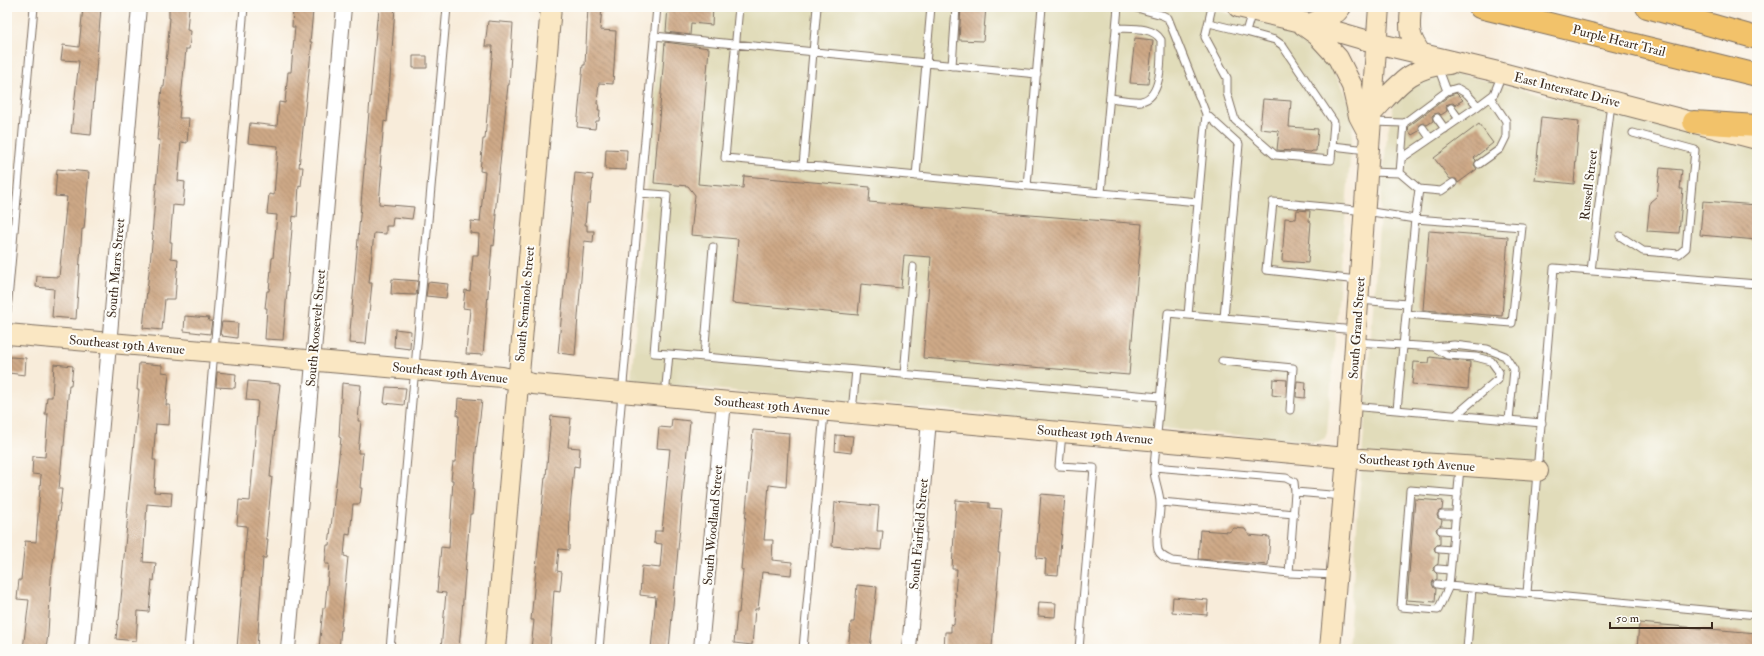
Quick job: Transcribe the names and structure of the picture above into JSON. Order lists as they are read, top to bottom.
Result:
{
  "streets": {
    "highway": ["Purple Heart Trail"],
    "street": [
      "East Interstate Drive",
      "South Marrs Street",
      "South Seminole Street",
      "South Roosevelt Street",
      "South Grand Street",
      "Southeast 19th Avenue",
      "South Woodland Street",
      "South Fairfield Street"
    ],
    "lane": ["Russell Street"]
  },
  "crossings": [
    ["East Interstate Drive", "Russell Street"],
    ["East Interstate Drive", "South Grand Street"],
    ["South Marrs Street", "Southeast 19th Avenue"],
    ["South Seminole Street", "Southeast 19th Avenue"],
    ["South Roosevelt Street", "Southeast 19th Avenue"],
    ["South Grand Street", "Southeast 19th Avenue"],
    ["Southeast 19th Avenue", "South Woodland Street"],
    ["Southeast 19th Avenue", "South Fairfield Street"]
  ],
  "scale_bar": "50 m"
}
